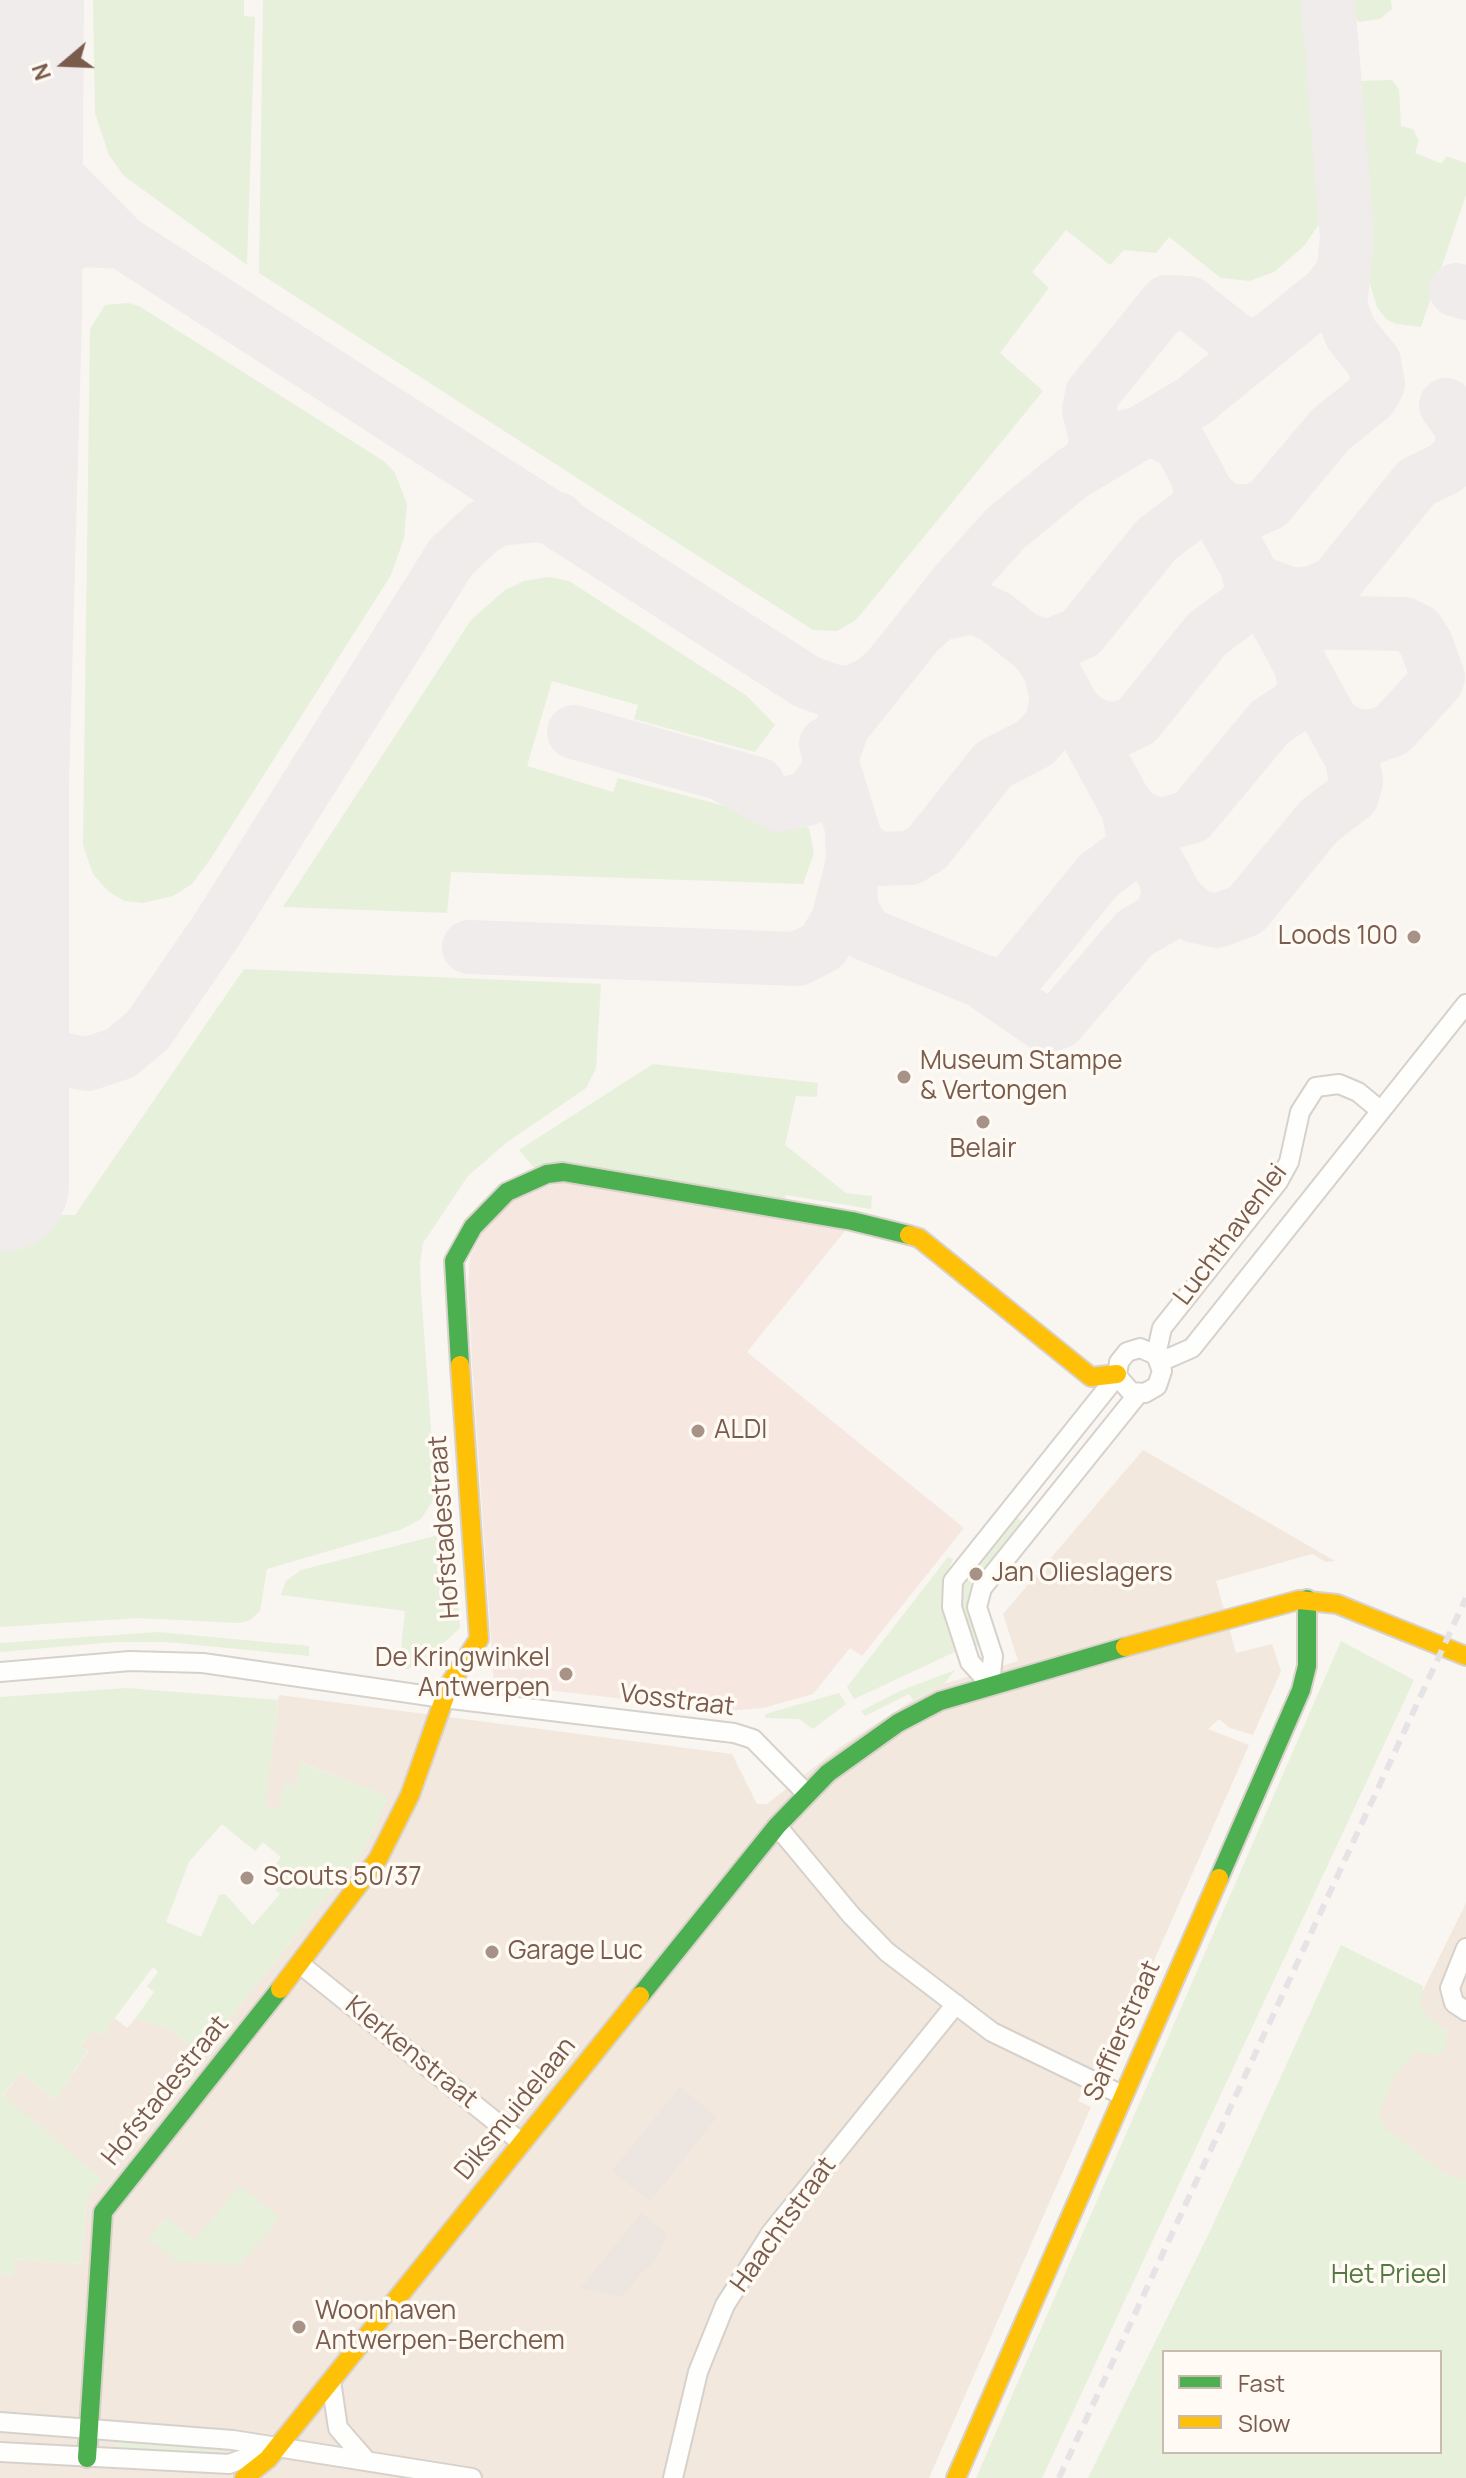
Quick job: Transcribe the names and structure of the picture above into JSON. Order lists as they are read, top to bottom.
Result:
{
  "streets": {
    "street": [
      "Luchthavenlei",
      "Hofstadestraat",
      "Vosstraat",
      "Saffierstraat",
      "Klerkenstraat",
      "Diksmuidelaan",
      "Haachtstraat"
    ]
  },
  "crossings": [
    ["Luchthavenlei", "Hofstadestraat"],
    ["Hofstadestraat", "Vosstraat"],
    ["Hofstadestraat", "Klerkenstraat"],
    ["Vosstraat", "Diksmuidelaan"],
    ["Klerkenstraat", "Diksmuidelaan"]
  ],
  "parks": ["Het Prieel"],
  "places": [
    "Loods 100",
    "Museum Stampe & Vertongen",
    "Belair",
    "ALDI",
    "Jan Olieslagers",
    "De Kringwinkel Antwerpen",
    "Scouts 50/37",
    "Garage Luc",
    "Woonhaven Antwerpen-Berchem"
  ],
  "legend": ["Fast", "Slow"],
  "north": "left"
}
